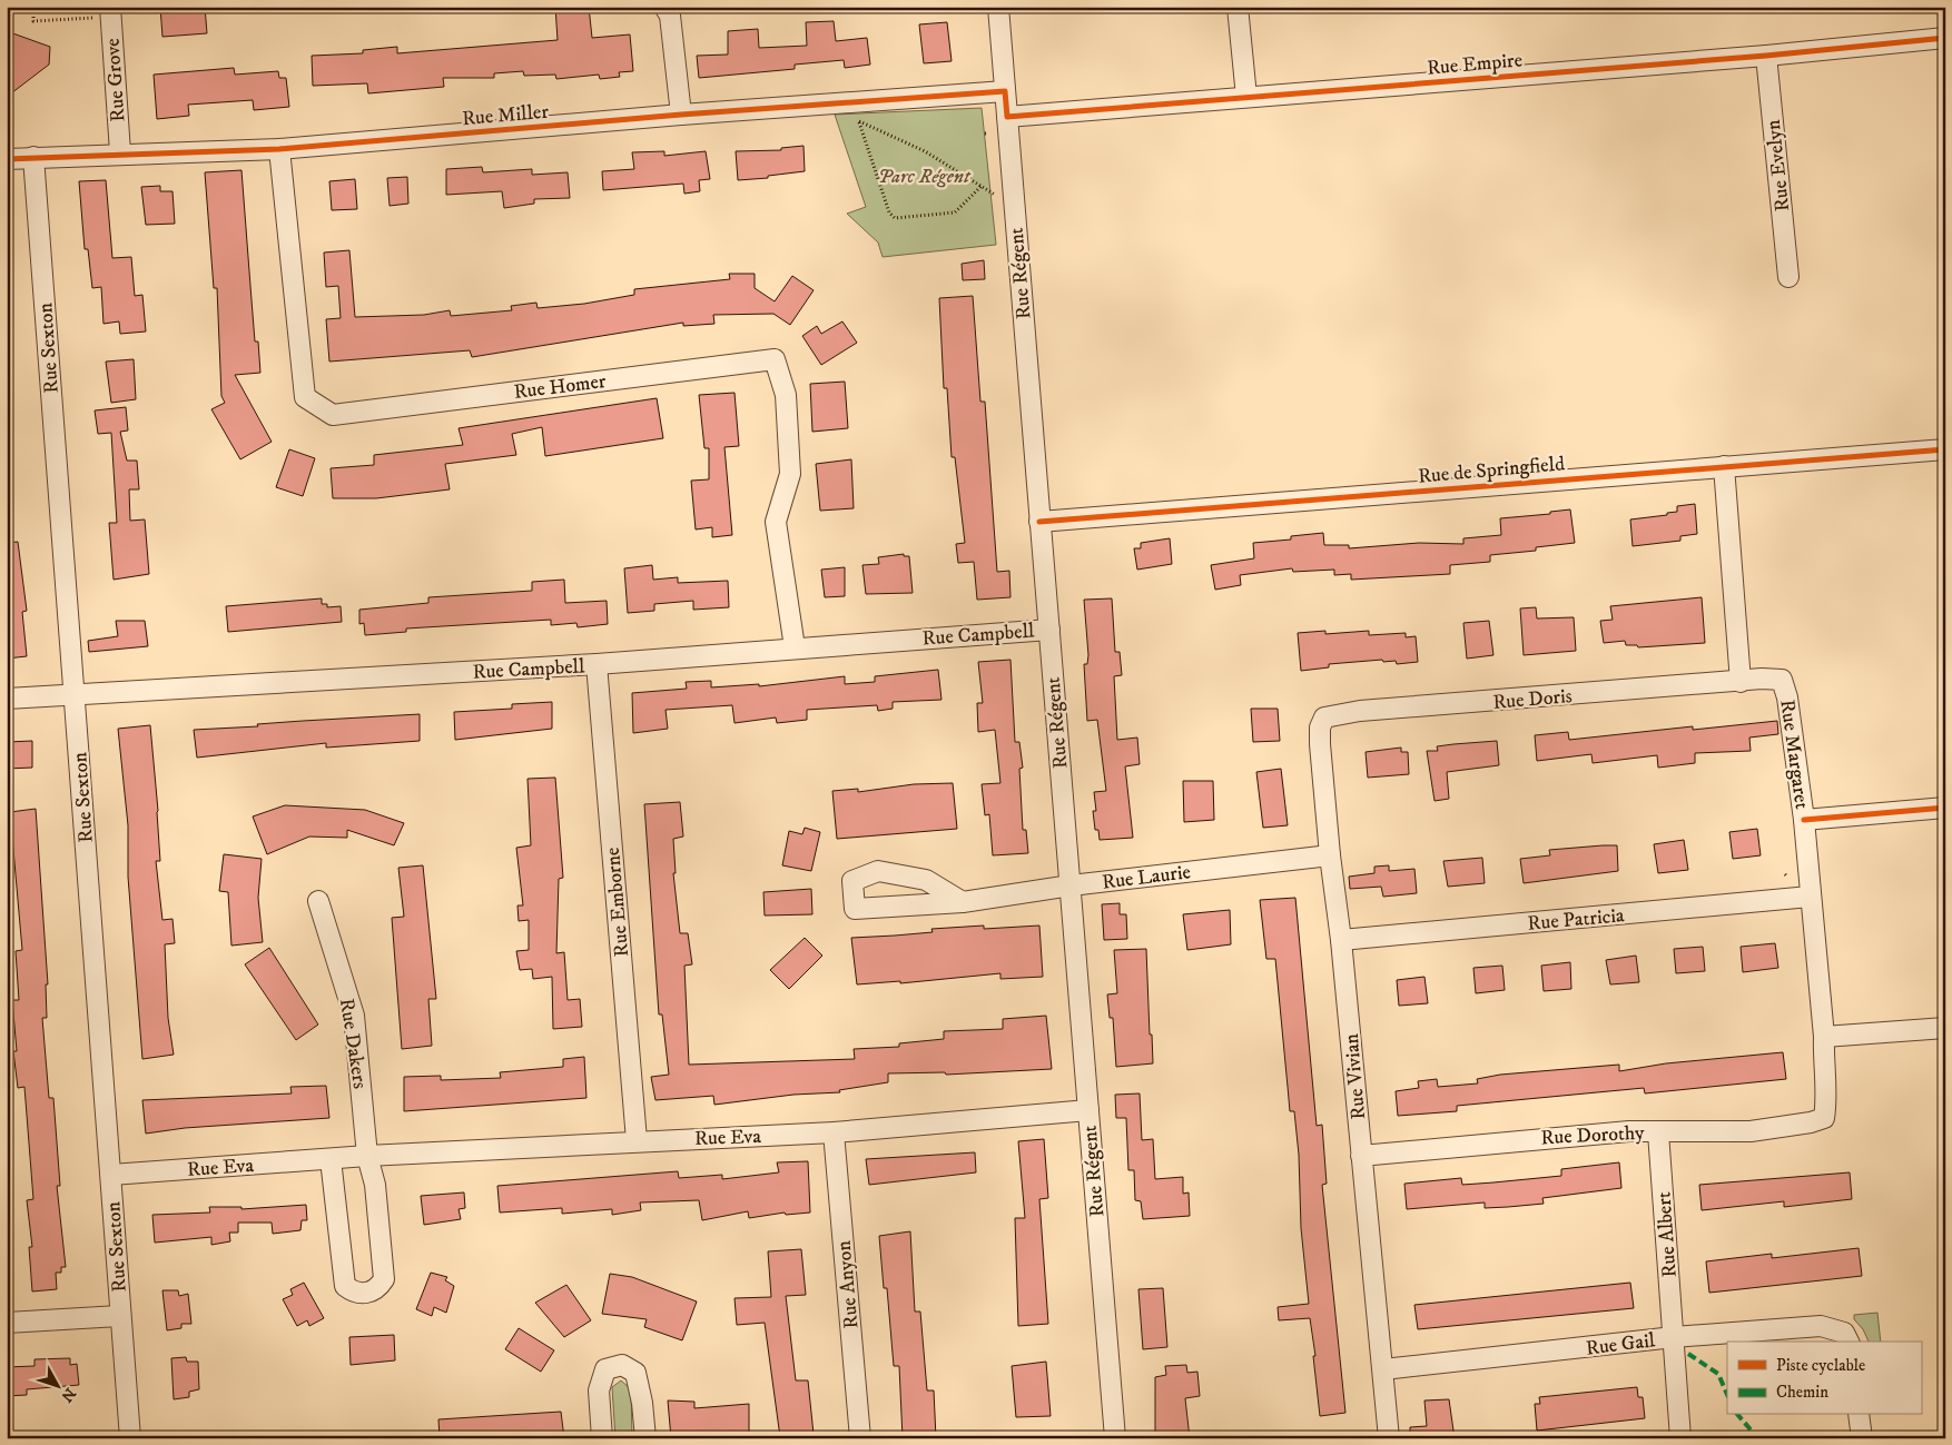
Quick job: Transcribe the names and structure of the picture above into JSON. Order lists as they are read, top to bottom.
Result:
{
  "streets": {
    "street": [
      "Rue Empire",
      "Rue Grove",
      "Rue Miller",
      "Rue Evelyn",
      "Rue Régent",
      "Rue Sexton",
      "Rue Homer",
      "Rue de Springfield",
      "Rue Campbell",
      "Rue Doris",
      "Rue Margaret",
      "Rue Laurie",
      "Rue Emborne",
      "Rue Patricia",
      "Rue Dakers",
      "Rue Vivian",
      "Rue Dorothy",
      "Rue Eva",
      "Rue Albert",
      "Rue Anyon",
      "Rue Gail"
    ]
  },
  "crossings": [
    ["Rue Empire", "Rue Evelyn"],
    ["Rue Empire", "Rue Régent"],
    ["Rue Grove", "Rue Miller"],
    ["Rue Miller", "Rue Régent"],
    ["Rue Miller", "Rue Sexton"],
    ["Rue Miller", "Rue Homer"],
    ["Rue Régent", "Rue de Springfield"],
    ["Rue Régent", "Rue Campbell"],
    ["Rue Régent", "Rue Laurie"],
    ["Rue Régent", "Rue Eva"],
    ["Rue Sexton", "Rue Campbell"],
    ["Rue Sexton", "Rue Eva"],
    ["Rue Homer", "Rue Campbell"],
    ["Rue Campbell", "Rue Emborne"],
    ["Rue Doris", "Rue Margaret"],
    ["Rue Doris", "Rue Vivian"],
    ["Rue Margaret", "Rue Patricia"],
    ["Rue Margaret", "Rue Dorothy"],
    ["Rue Laurie", "Rue Vivian"],
    ["Rue Emborne", "Rue Eva"],
    ["Rue Patricia", "Rue Vivian"],
    ["Rue Dakers", "Rue Eva"],
    ["Rue Vivian", "Rue Dorothy"],
    ["Rue Vivian", "Rue Gail"],
    ["Rue Dorothy", "Rue Albert"],
    ["Rue Eva", "Rue Anyon"],
    ["Rue Albert", "Rue Gail"]
  ],
  "parks": ["Parc Régent"],
  "legend": ["Piste cyclable", "Chemin"],
  "north": "bottom right"
}
